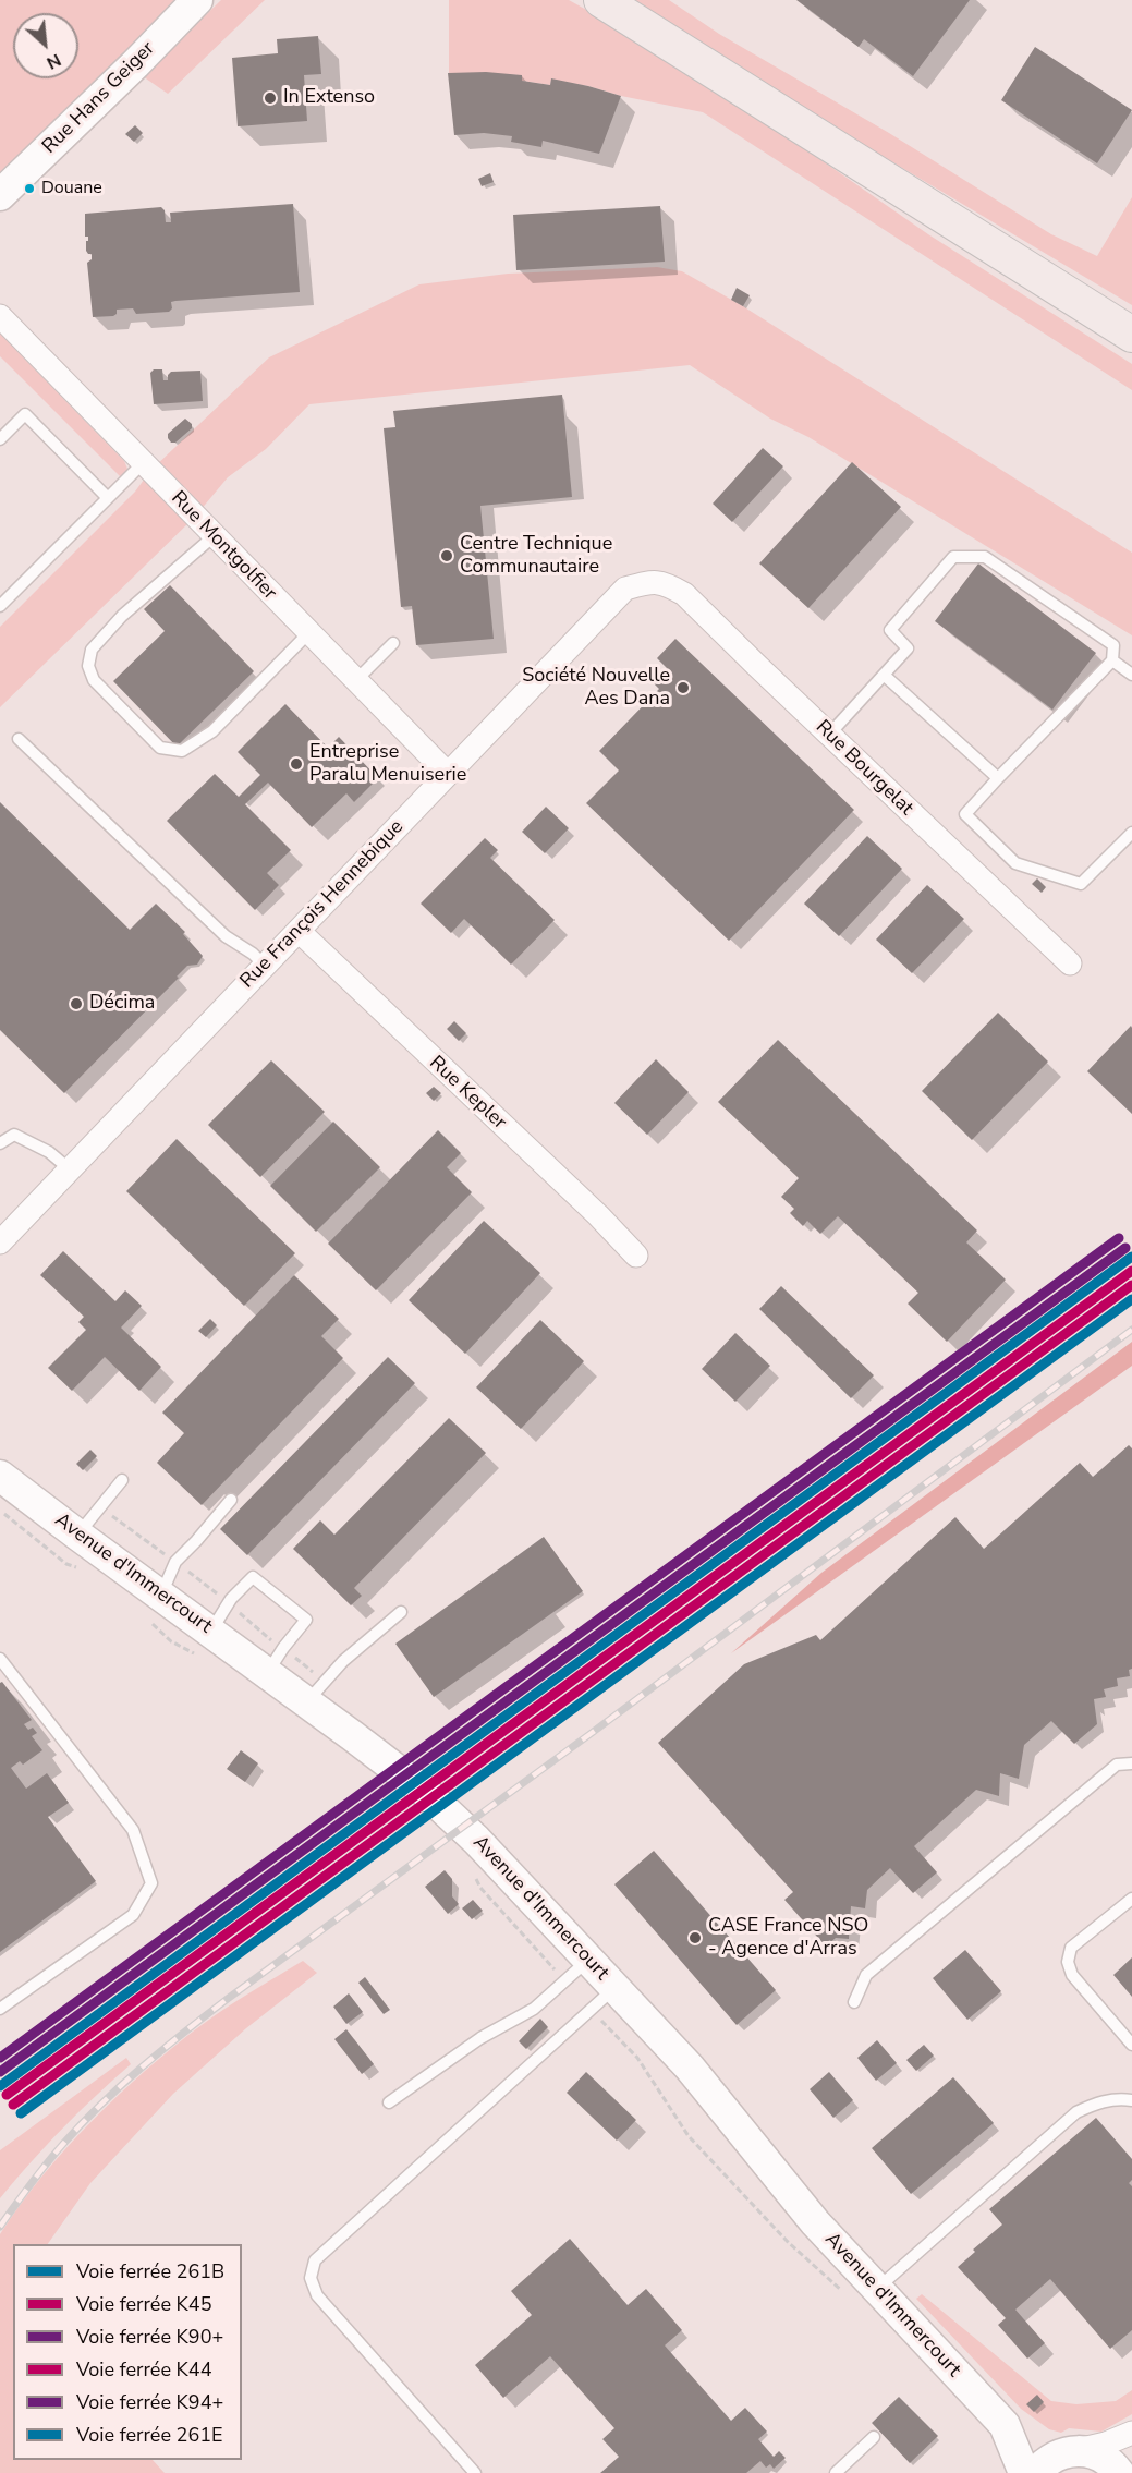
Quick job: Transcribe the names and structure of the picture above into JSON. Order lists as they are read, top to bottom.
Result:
{
  "streets": {
    "main road": ["Rue Hans Geiger", "Avenue d'Immercourt"],
    "street": [
      "Rue Montgolfier",
      "Rue Bourgelat",
      "Rue François Hennebique",
      "Rue Kepler"
    ]
  },
  "crossings": [
    ["Rue Montgolfier", "Rue François Hennebique"],
    ["Rue Bourgelat", "Rue François Hennebique"],
    ["Rue François Hennebique", "Rue Kepler"]
  ],
  "places": [
    "In Extenso",
    "Douane",
    "Centre Technique Communautaire",
    "Société Nouvelle Aes Dana",
    "Entreprise Paralu Menuiserie",
    "Décima",
    "CASE France NSO - Agence d'Arras"
  ],
  "lines": [
    "rail line K94+",
    "rail line K90+",
    "rail line 261B",
    "rail line K45",
    "rail line K44",
    "rail line 261E"
  ],
  "legend": [
    "Voie ferrée 261B",
    "Voie ferrée K45",
    "Voie ferrée K90+",
    "Voie ferrée K44",
    "Voie ferrée K94+",
    "Voie ferrée 261E"
  ],
  "north": "bottom right"
}
